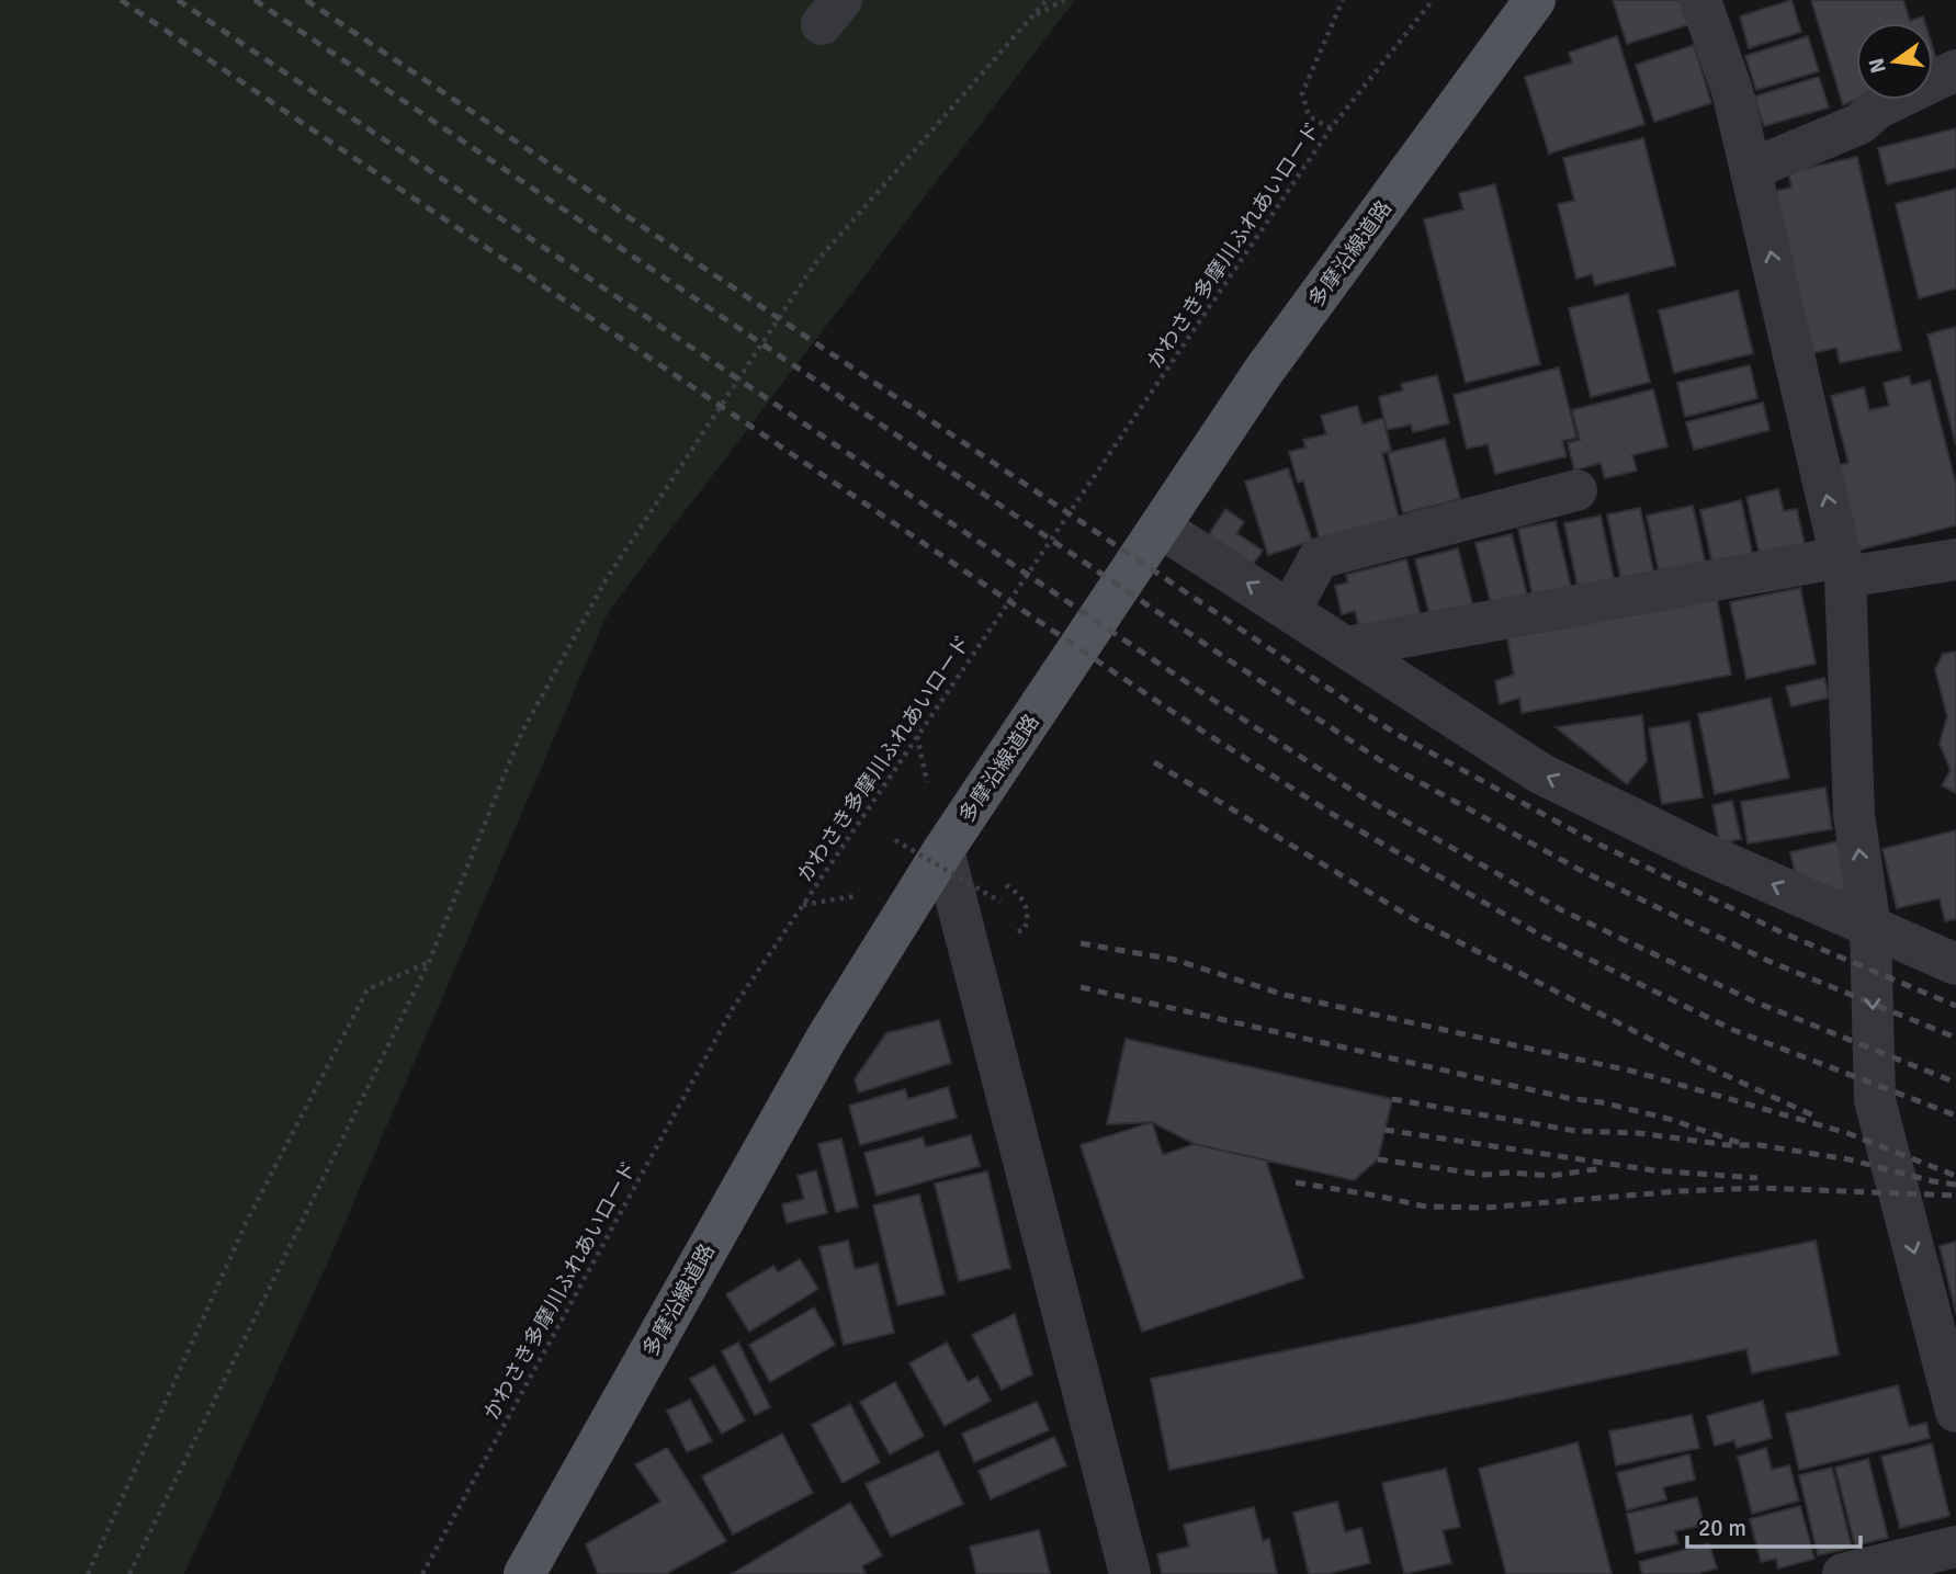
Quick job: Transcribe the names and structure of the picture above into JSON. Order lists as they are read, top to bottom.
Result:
{
  "streets": {
    "main road": ["多摩沿線道路"],
    "path": ["かわさき多摩川ふれあいロード"]
  },
  "scale_bar": "20 m",
  "north": "left"
}
